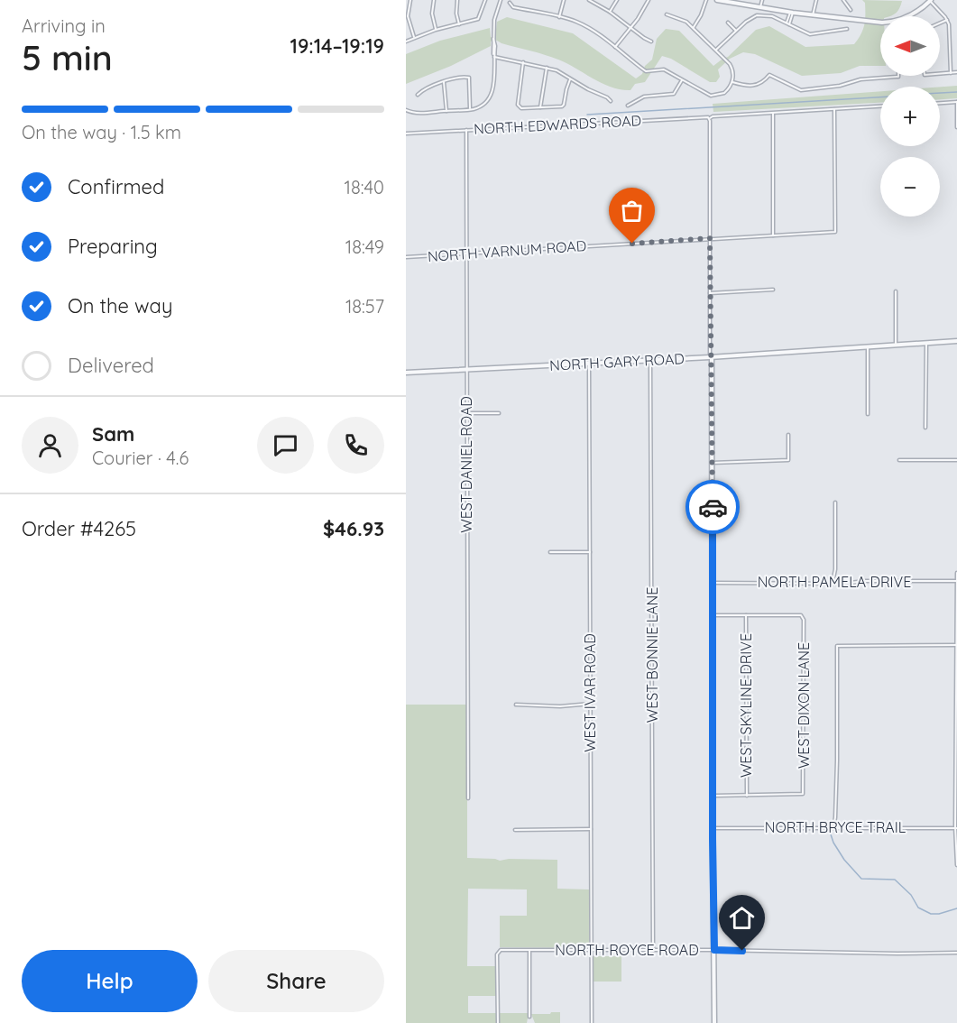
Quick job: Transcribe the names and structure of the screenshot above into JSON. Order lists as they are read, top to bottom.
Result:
{
  "streets": {
    "street": [
      "NORTH EDWARDS ROAD",
      "NORTH VARNUM ROAD",
      "NORTH GARY ROAD",
      "WEST DANIEL ROAD",
      "NORTH PAMELA DRIVE",
      "WEST BONNIE LANE",
      "WEST IVAR ROAD",
      "WEST SKYLINE DRIVE",
      "WEST DIXON LANE",
      "NORTH BRYCE TRAIL",
      "NORTH ROYCE ROAD"
    ]
  },
  "crossings": [
    ["NORTH EDWARDS ROAD", "NORTH VARNUM ROAD"],
    ["NORTH EDWARDS ROAD", "WEST DANIEL ROAD"],
    ["NORTH VARNUM ROAD", "WEST DANIEL ROAD"],
    ["NORTH GARY ROAD", "WEST DANIEL ROAD"],
    ["NORTH GARY ROAD", "WEST BONNIE LANE"],
    ["NORTH GARY ROAD", "WEST IVAR ROAD"],
    ["WEST BONNIE LANE", "NORTH ROYCE ROAD"],
    ["WEST IVAR ROAD", "NORTH ROYCE ROAD"],
    ["WEST SKYLINE DRIVE", "WEST DIXON LANE"]
  ],
  "north": "left",
  "page": {
    "heading": ["5 min", "Arriving in", "19:14–19:19"],
    "panel": [
      "Sam",
      "Courier · 4.6",
      "Order #4265",
      "$46.93"
    ],
    "map_buttons": ["+", "−"],
    "bar": "On the way · 1.5 km",
    "list": [
      ["Confirmed", "18:40"],
      ["Preparing", "18:49"],
      ["On the way", "18:57"],
      "Delivered"
    ],
    "buttons": ["Help", "Share"]
  }
}
